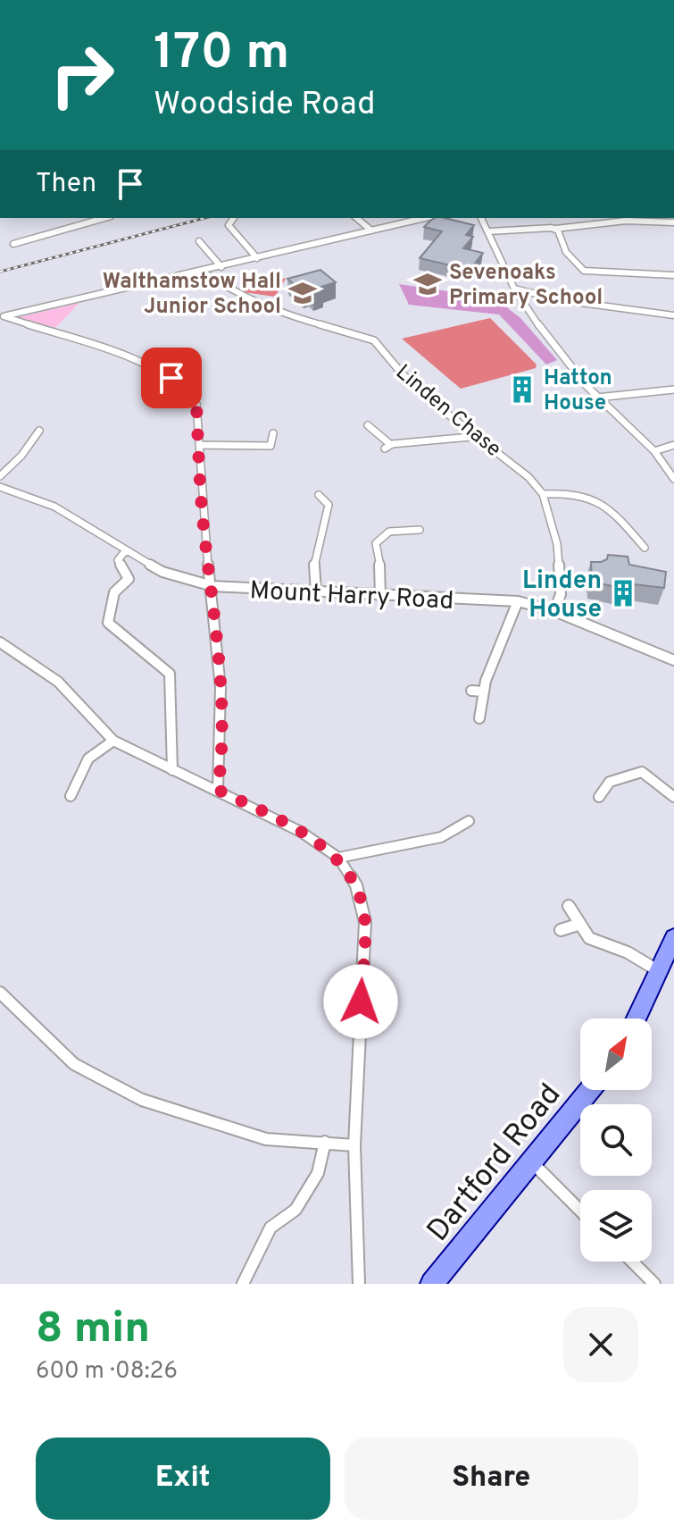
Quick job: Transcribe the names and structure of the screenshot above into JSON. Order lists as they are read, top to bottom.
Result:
{
  "streets": {
    "main road": ["Dartford Road"],
    "street": ["Linden Chase", "Mount Harry Road"]
  },
  "crossings": [
    ["Linden Chase", "Mount Harry Road"]
  ],
  "places": {
    "school or university": ["Sevenoaks Primary School", "Walthamstow Hall Junior School"],
    "building": ["Hatton House", "Linden House"]
  },
  "north": "top right",
  "page": {
    "turn": ["170 m", "Woodside Road"],
    "then": "Then",
    "heading": ["8 min", "600 m · 08:26"],
    "buttons": ["Exit", "Share"]
  }
}
